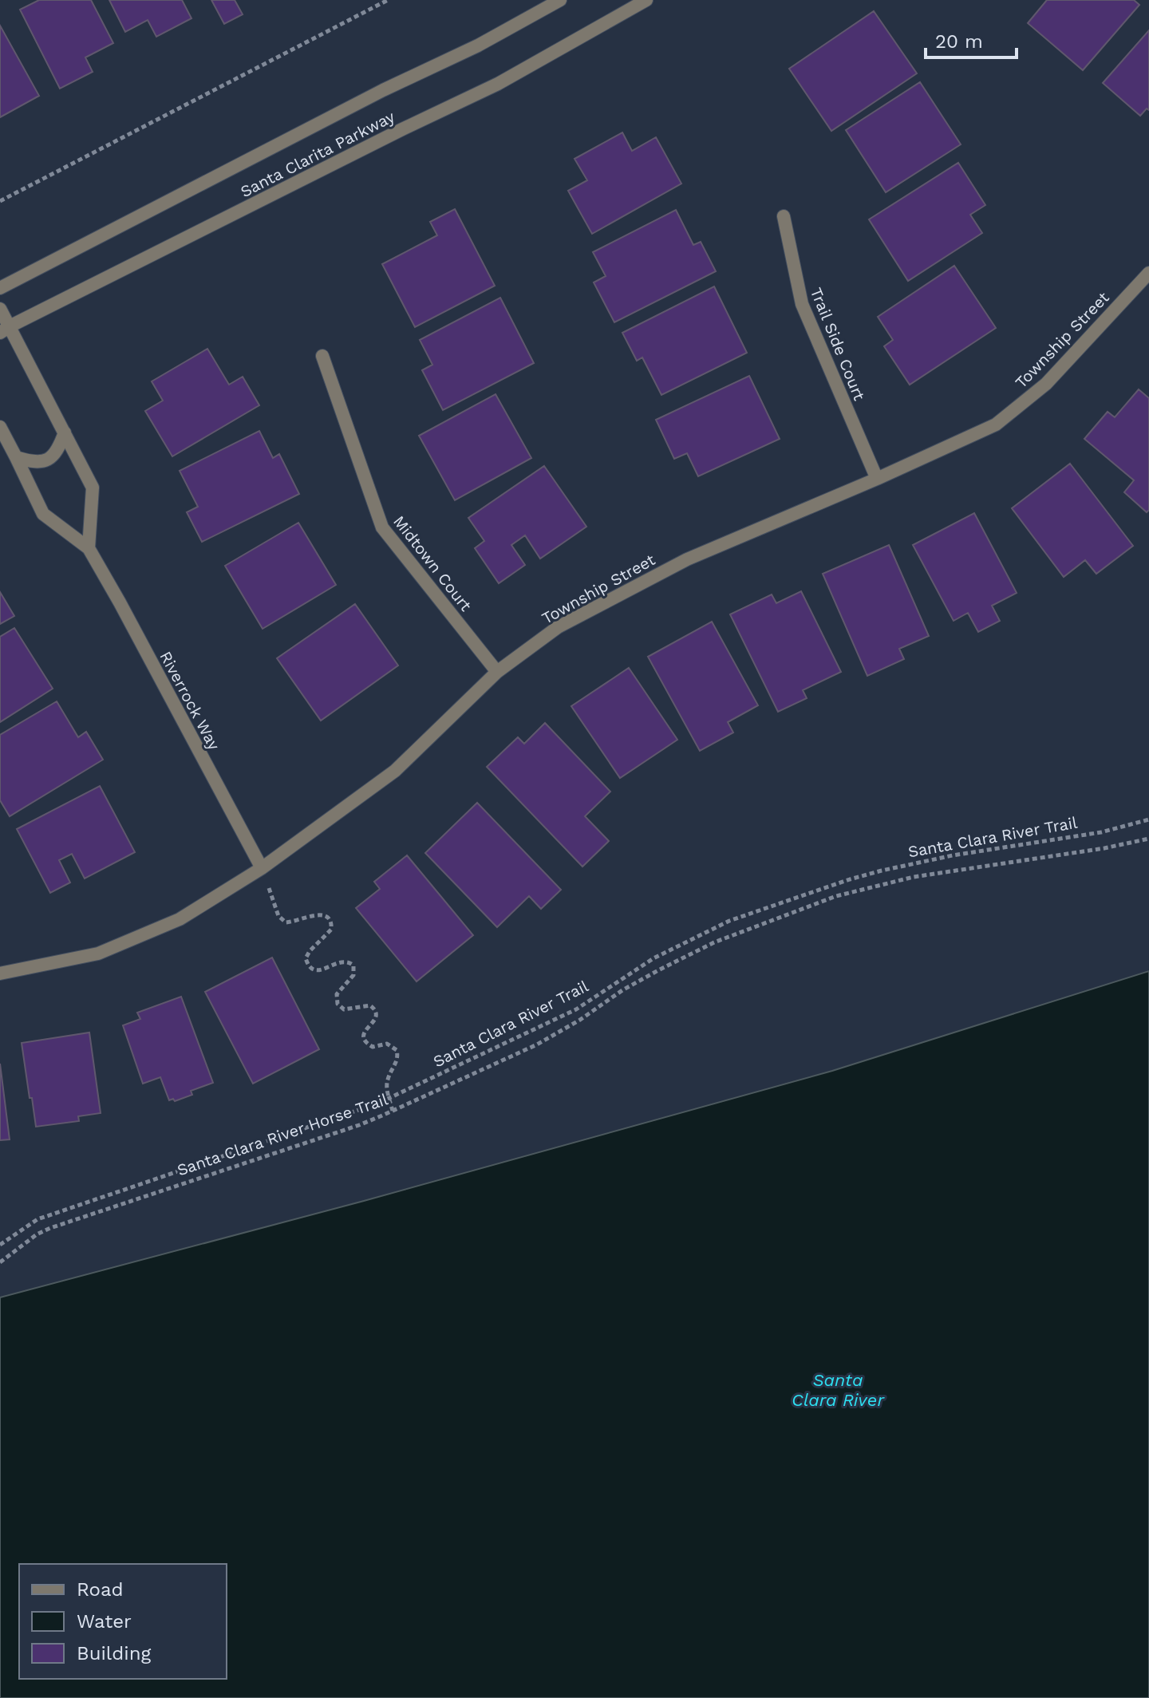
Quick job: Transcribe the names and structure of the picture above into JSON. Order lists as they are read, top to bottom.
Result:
{
  "streets": {
    "street": [
      "Santa Clarita Parkway",
      "Township Street",
      "Trail Side Court",
      "Midtown Court",
      "Riverrock Way"
    ],
    "path": ["Santa Clara River Trail", "Santa Clara River Horse Trail"]
  },
  "crossings": [
    ["Township Street", "Trail Side Court"],
    ["Township Street", "Midtown Court"],
    ["Township Street", "Riverrock Way"]
  ],
  "water": ["Santa Clara River"],
  "legend": ["Road", "Water", "Building"],
  "scale_bar": "20 m"
}
